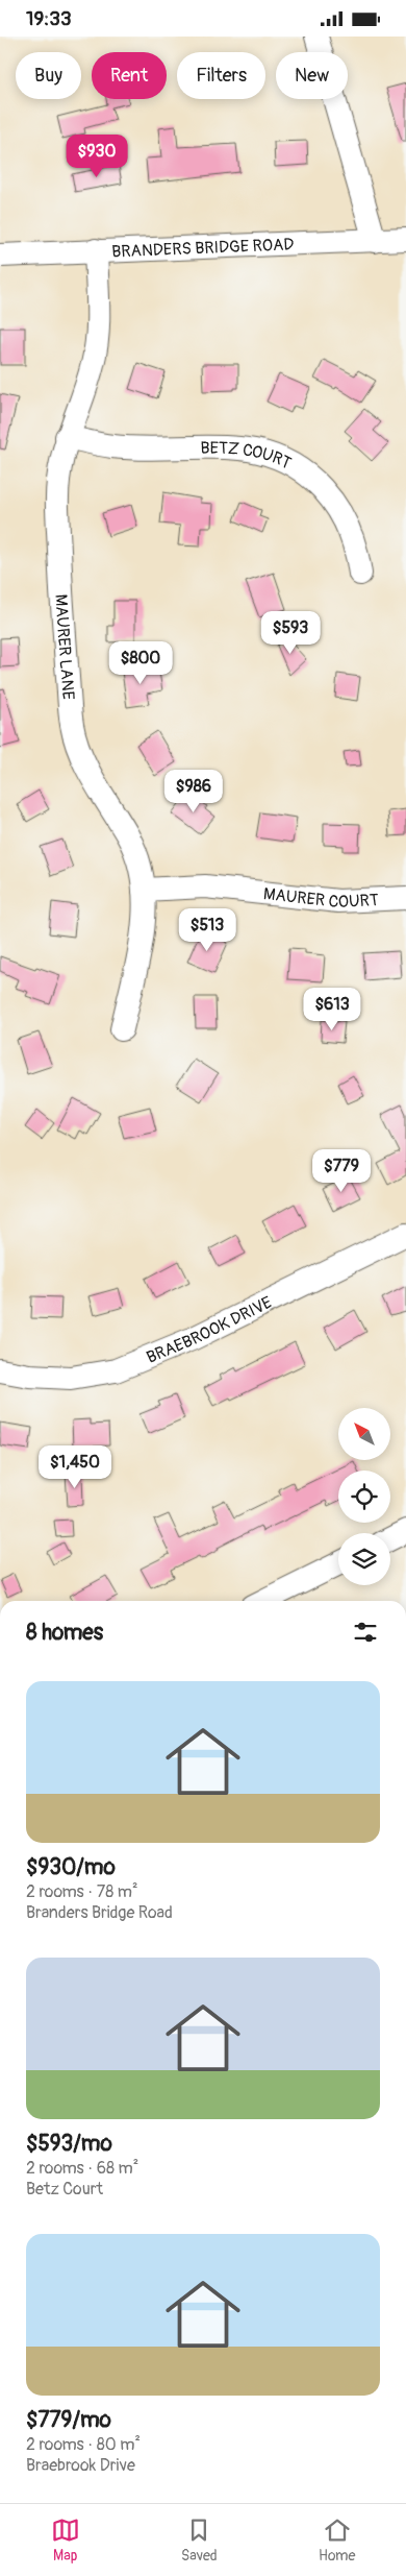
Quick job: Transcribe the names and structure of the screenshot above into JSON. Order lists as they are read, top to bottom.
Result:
{
  "streets": {
    "street": [
      "BRANDERS BRIDGE ROAD",
      "BETZ COURT",
      "MAURER LANE",
      "MAURER COURT",
      "BRAEBROOK DRIVE"
    ]
  },
  "crossings": [
    ["BRANDERS BRIDGE ROAD", "MAURER LANE"],
    ["BETZ COURT", "MAURER LANE"],
    ["MAURER LANE", "MAURER COURT"]
  ],
  "north": "top left",
  "page": {
    "status": "19:33",
    "chip": [
      "Buy",
      "Rent",
      "Filters",
      "New"
    ],
    "price": [
      "$930",
      "$593",
      "$800",
      "$986",
      "$513",
      "$613",
      "$779",
      "$1,450"
    ],
    "heading": "8 homes",
    "list": [
      {
        "name": "$930/mo",
        "note": "2 rooms · 78 m² · Branders Bridge Road"
      },
      {
        "name": "$593/mo",
        "note": "2 rooms · 68 m² · Betz Court"
      },
      {
        "name": "$779/mo",
        "note": "2 rooms · 80 m² · Braebrook Drive"
      }
    ],
    "tabs": ["Map", "Saved", "Home"]
  }
}
